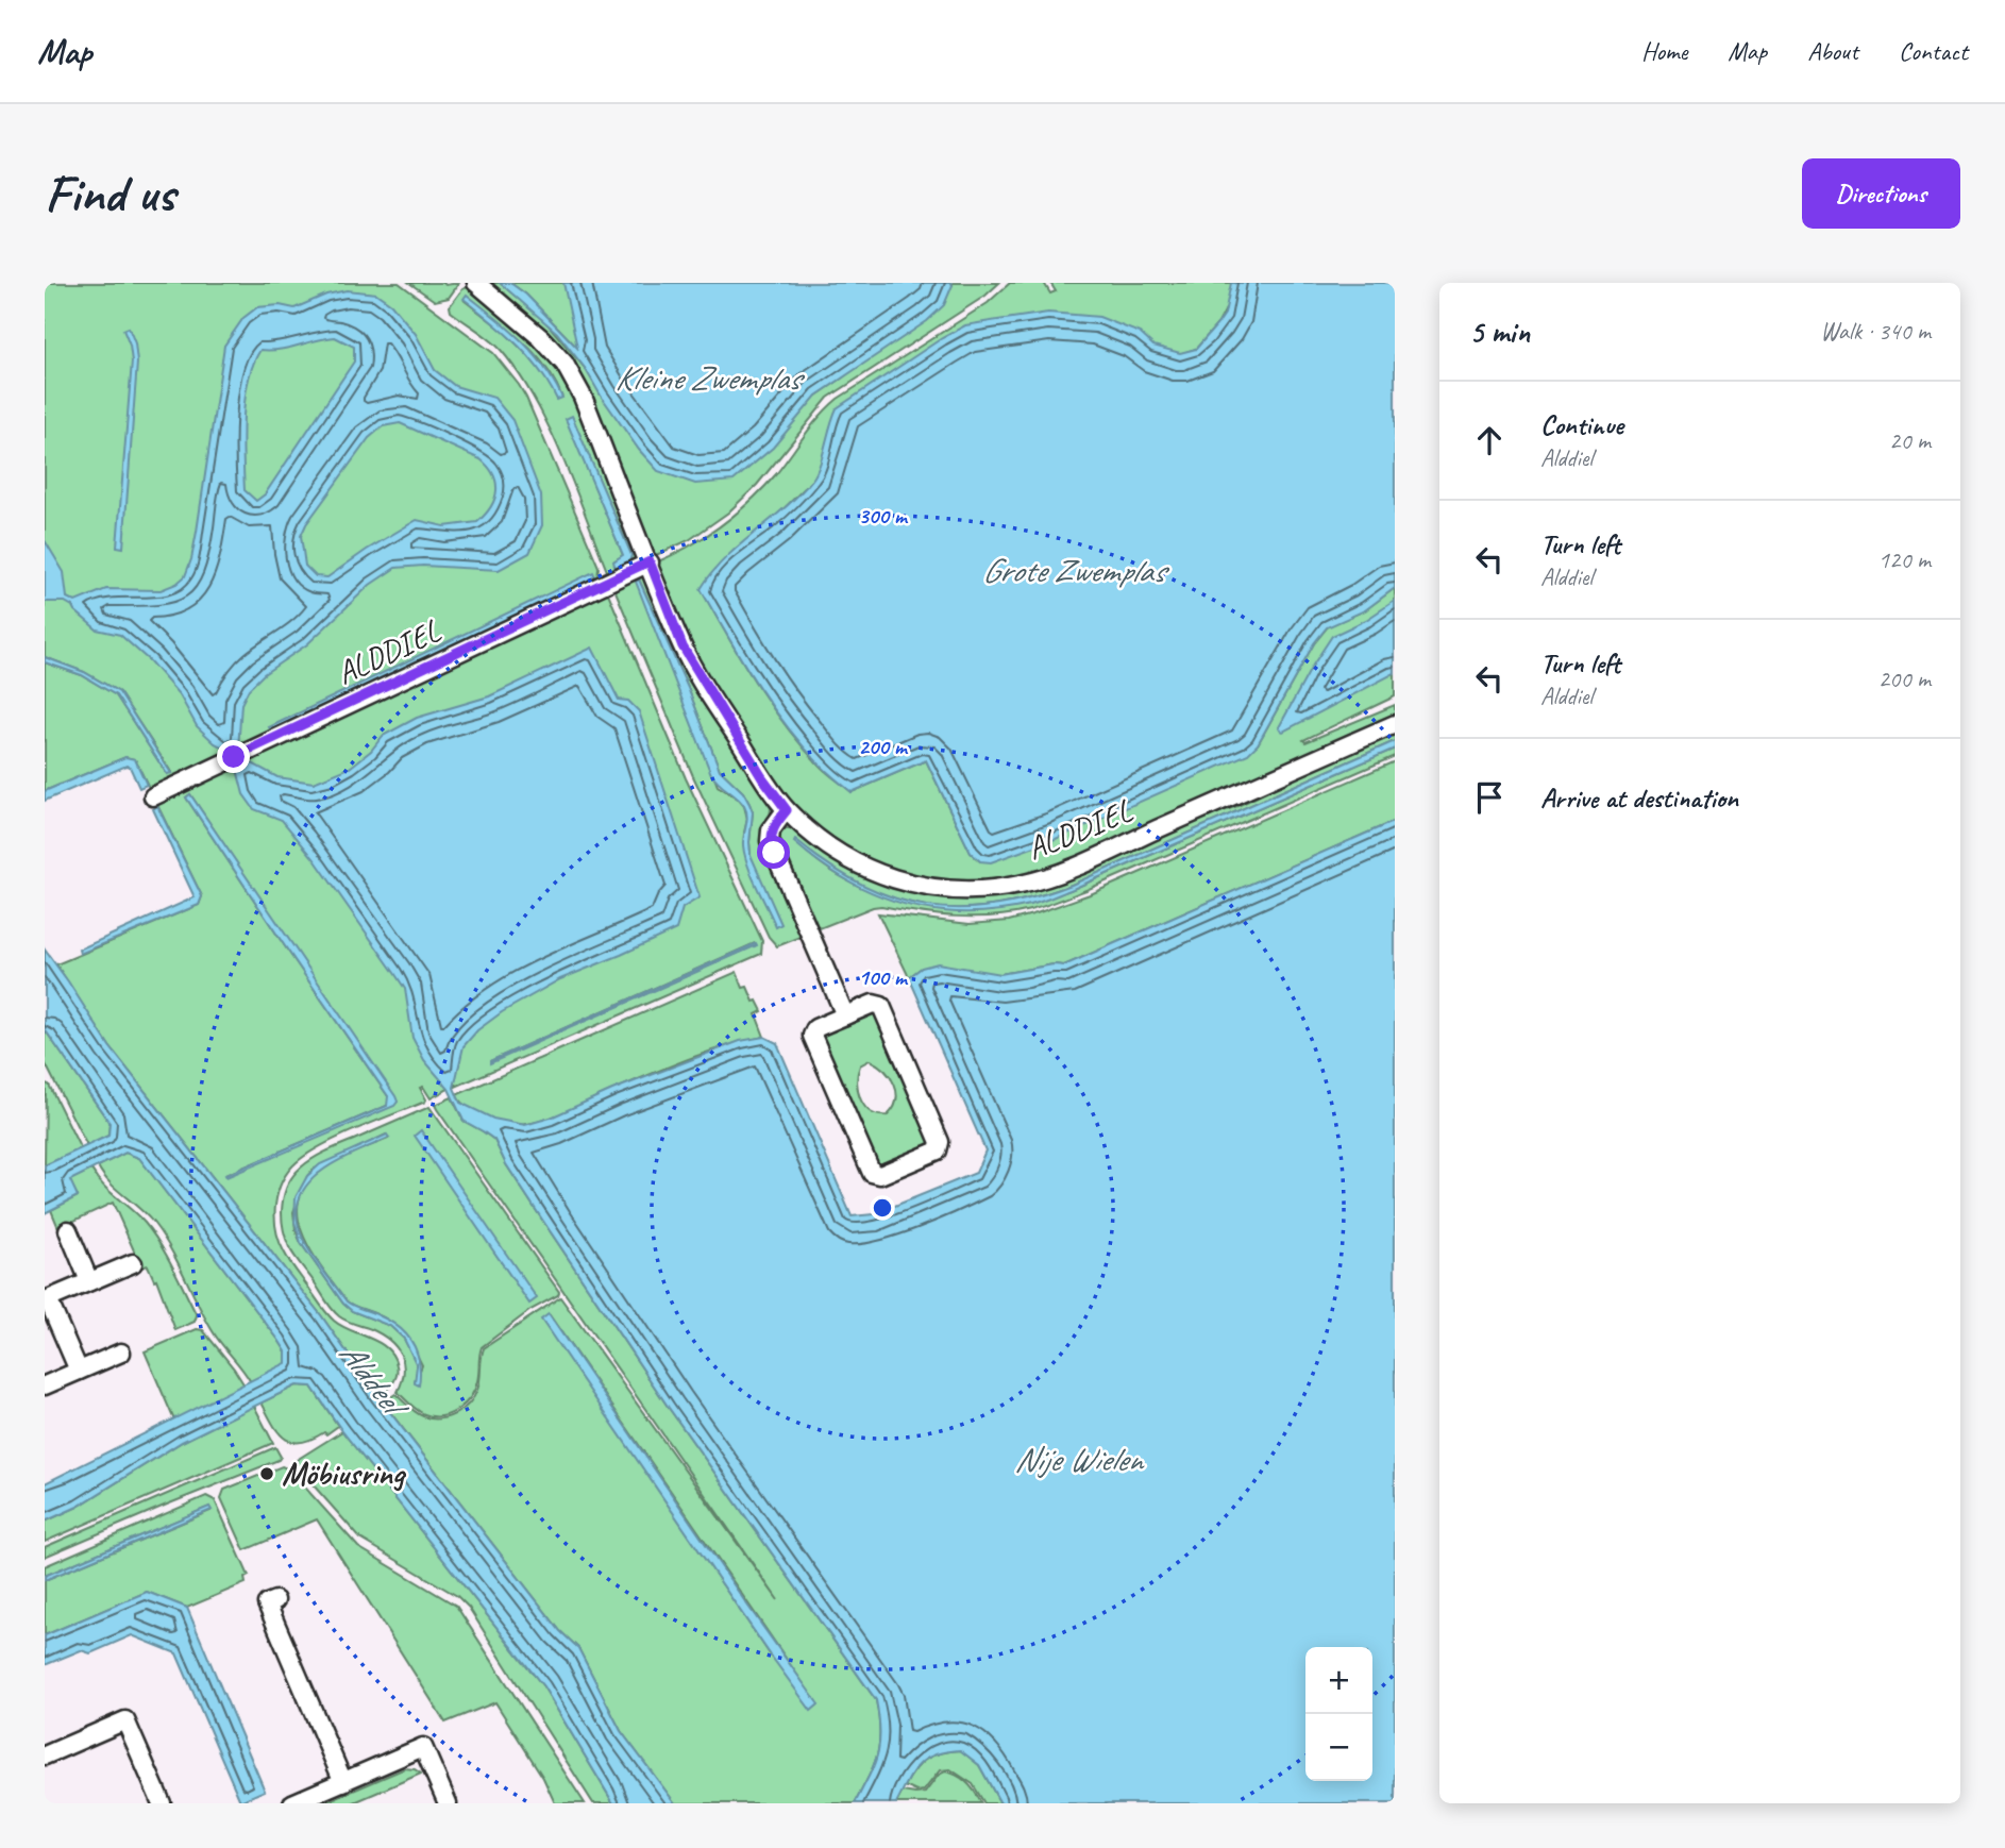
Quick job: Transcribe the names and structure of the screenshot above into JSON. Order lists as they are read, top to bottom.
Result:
{
  "streets": {
    "street": ["ALDDIEL"]
  },
  "water": [
    "Kleine Zwemplas",
    "Grote Zwemplas",
    "Alddeel",
    "Nije Wielen"
  ],
  "places": ["Möbiusring"],
  "page": {
    "header": "Map",
    "nav": [
      "Home",
      "Map",
      "About",
      "Contact"
    ],
    "buttons": "Directions",
    "title": "Find us",
    "heading": ["5 min", "Walk · 340 m"],
    "list": [
      ["Continue", "Alddiel", "20 m"],
      ["Turn left", "Alddiel", "120 m"],
      ["Turn left", "Alddiel", "200 m"],
      "Arrive at destination"
    ],
    "map_buttons": ["+", "−"]
  },
  "rings": ["300 m", "200 m", "100 m"]
}
